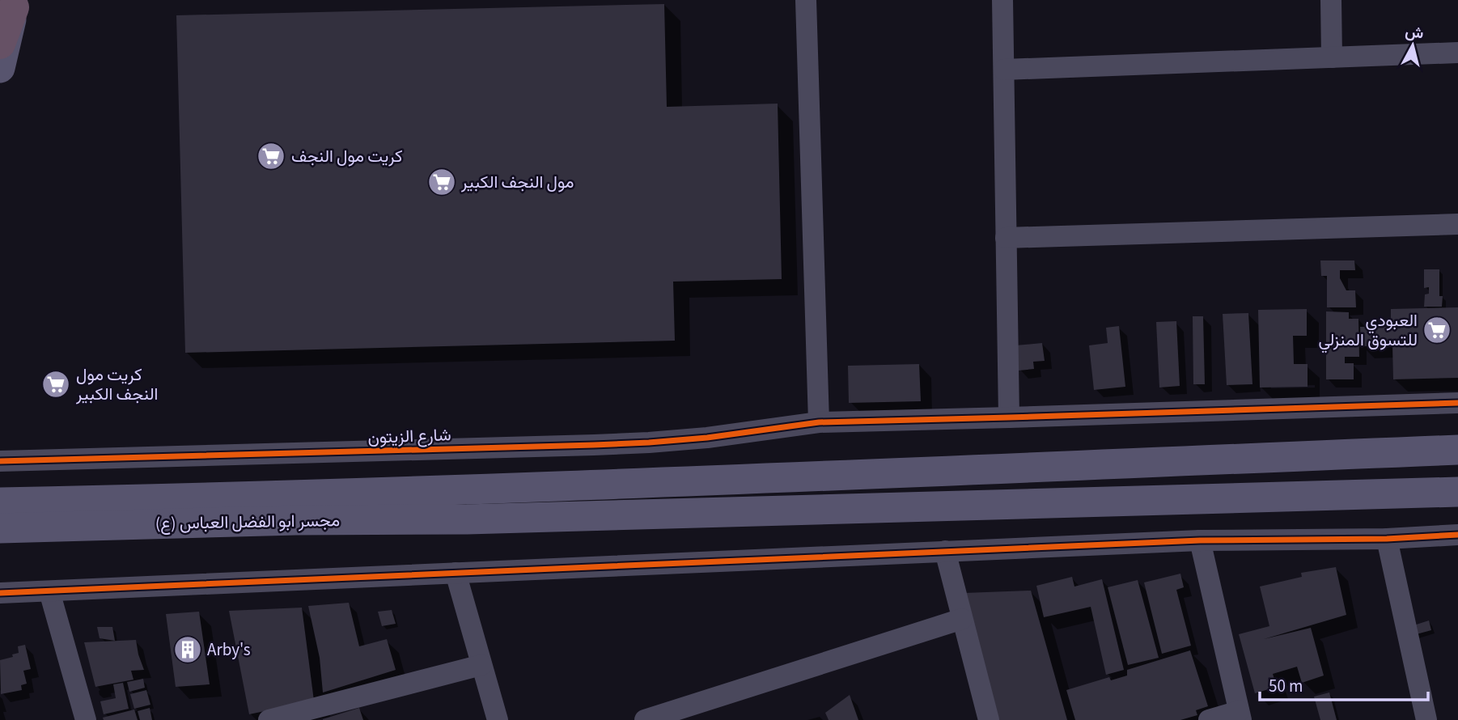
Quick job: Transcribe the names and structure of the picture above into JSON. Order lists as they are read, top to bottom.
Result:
{
  "streets": {
    "main road": ["مجسر ابو الفضل العباس (ع)"],
    "street": ["شارع الزيتون"]
  },
  "places": {
    "supermarket": [
      "كريت مول النجف",
      "مول النجف الكبير",
      "العبودي للتسوق المنزلي",
      "كريت مول النجف الكبير"
    ],
    "building": ["Arby's"]
  },
  "scale_bar": "50 m",
  "north": "top"
}
